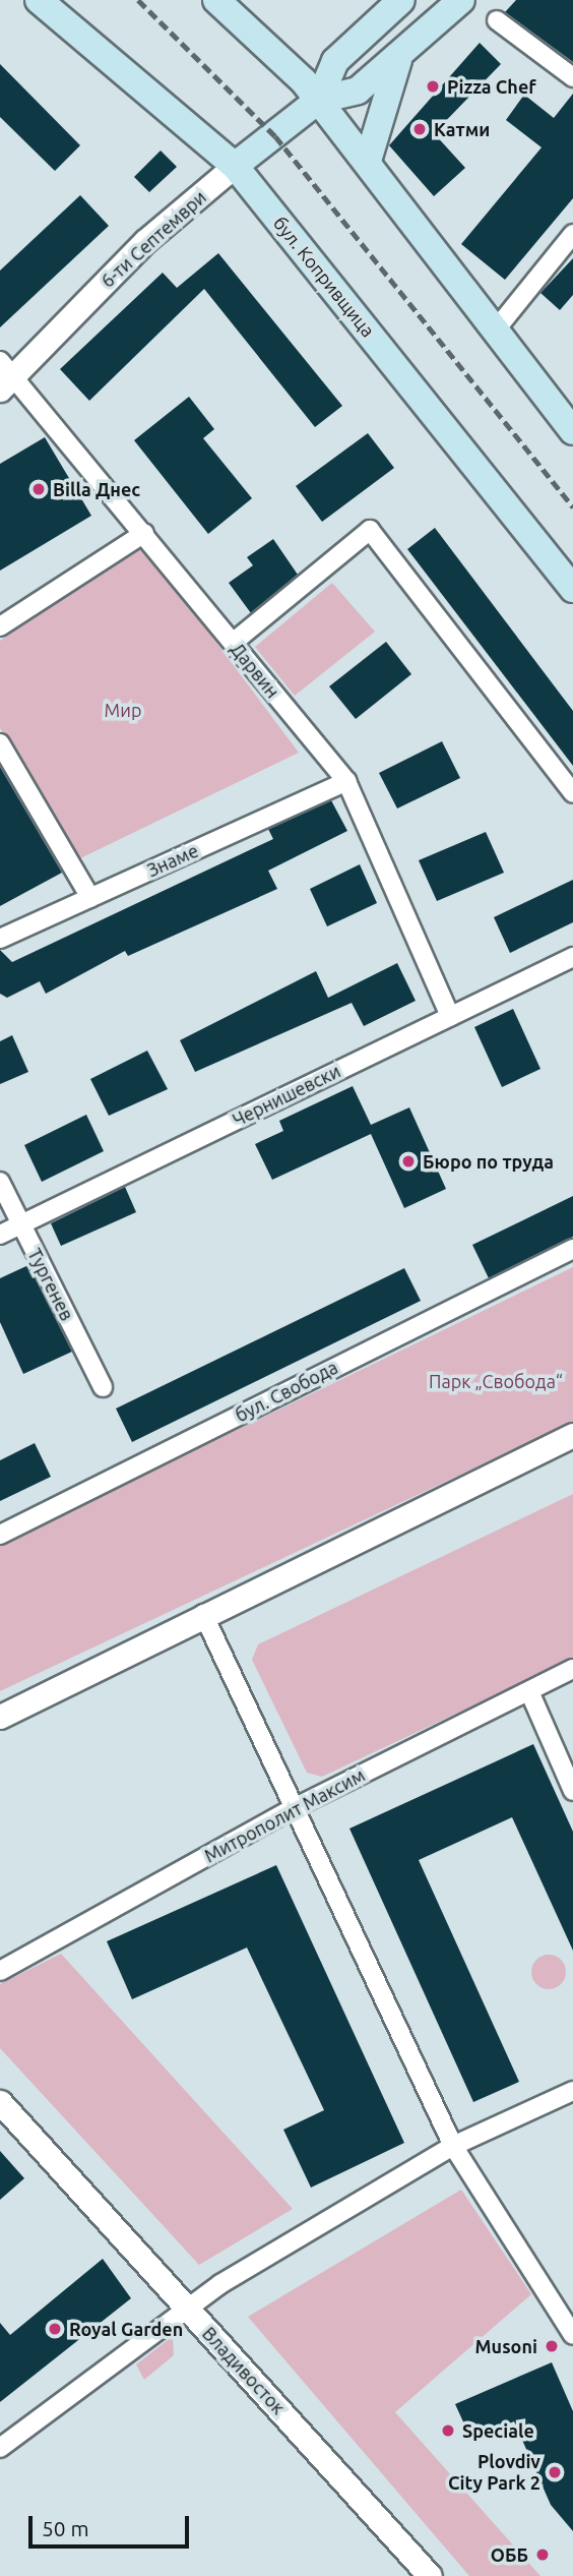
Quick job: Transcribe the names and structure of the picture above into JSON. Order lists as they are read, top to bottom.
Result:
{
  "streets": {
    "main road": ["6-ти Септември", "бул. Копривщица"],
    "street": [
      "Дарвин",
      "Знаме",
      "Чернишевски",
      "Тургенев",
      "бул. Свобода",
      "Митрополит Максим",
      "Владивосток"
    ]
  },
  "crossings": [
    ["6-ти Септември", "бул. Копривщица"],
    ["6-ти Септември", "Дарвин"],
    ["Дарвин", "Знаме"],
    ["Дарвин", "Чернишевски"],
    ["Чернишевски", "Тургенев"]
  ],
  "parks": ["Мир", "Парк „Свобода“"],
  "places": [
    "Pizza Chef",
    "Катми",
    "Billa Днес",
    "Бюро по труда",
    "Royal Garden",
    "Musoni",
    "Speciale",
    "Plovdiv City Park 2",
    "ОББ"
  ],
  "scale_bar": "50 m"
}
